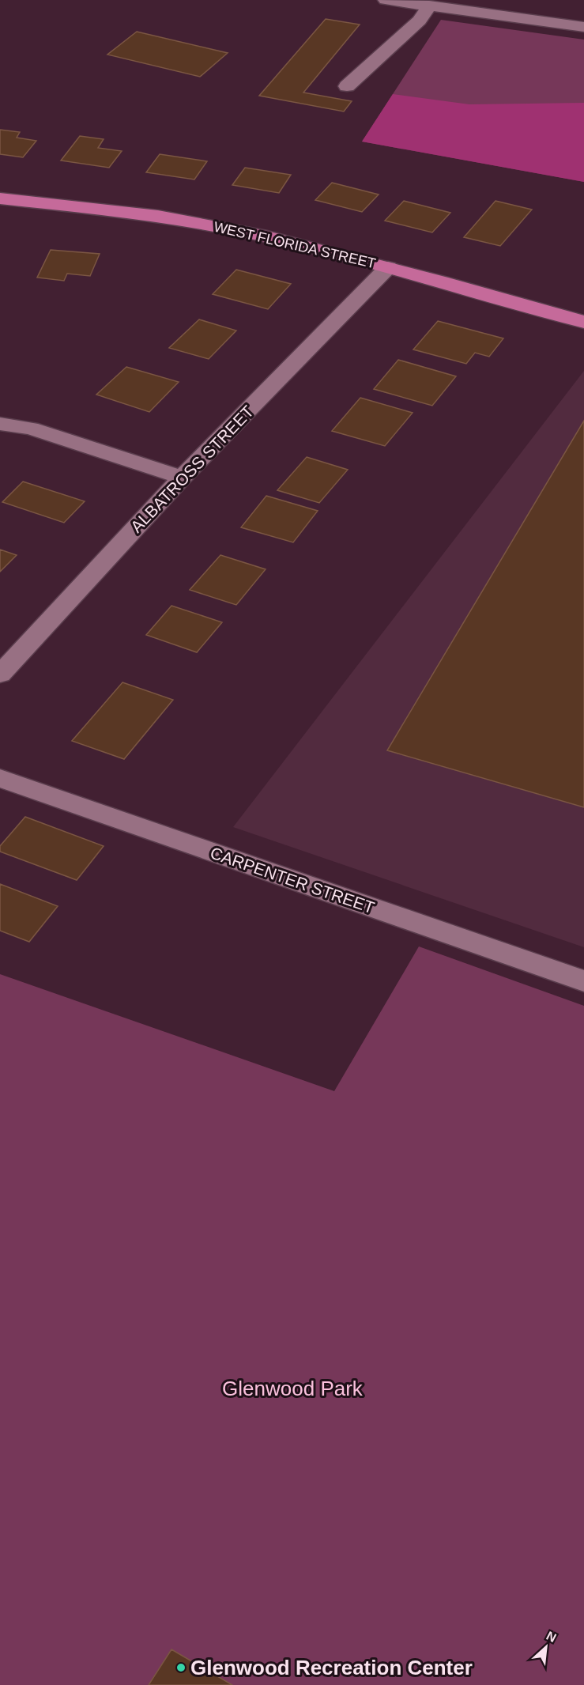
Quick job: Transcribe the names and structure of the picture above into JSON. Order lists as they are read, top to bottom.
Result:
{
  "streets": {
    "main road": ["WEST FLORIDA STREET"],
    "street": ["ALBATROSS STREET", "CARPENTER STREET"]
  },
  "crossings": [
    ["WEST FLORIDA STREET", "ALBATROSS STREET"]
  ],
  "parks": ["Glenwood Park"],
  "places": ["Glenwood Recreation Center"],
  "north": "top right"
}
